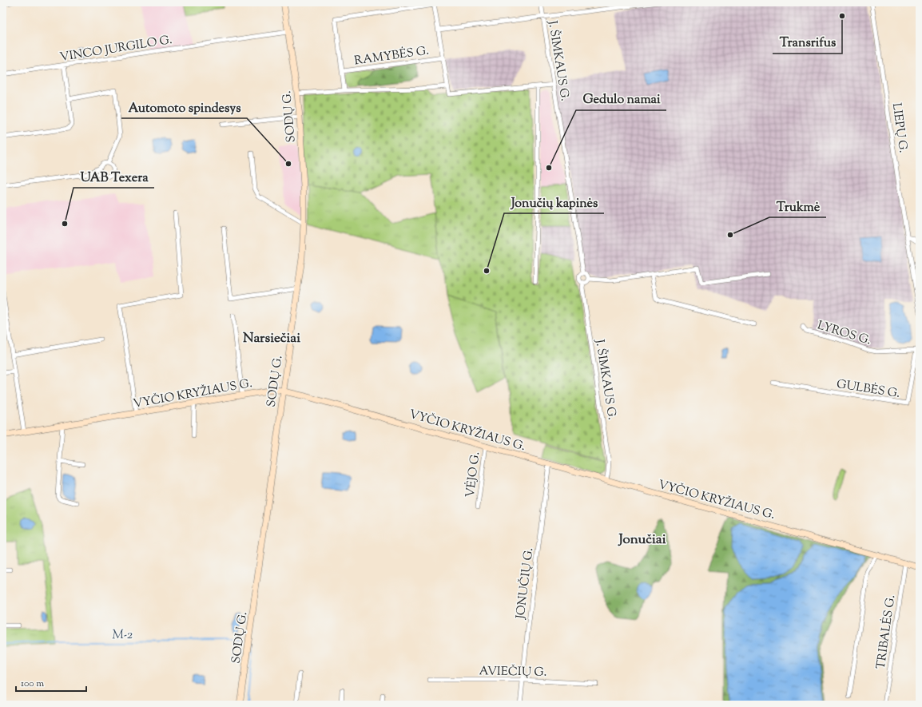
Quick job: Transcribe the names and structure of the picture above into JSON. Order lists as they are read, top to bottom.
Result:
{
  "streets": {
    "street": [
      "VINCO JURGILO G.",
      "RAMYBĖS G.",
      "J. ŠIMKAUS G.",
      "SODŲ G.",
      "LIEPŲ G.",
      "LYROS G.",
      "GULBĖS G.",
      "VYČIO KRYŽIAUS G.",
      "VĖJO G.",
      "JONUČIŲ G.",
      "TRIBALĖS G.",
      "AVIEČIŲ G."
    ]
  },
  "crossings": [
    ["VINCO JURGILO G.", "SODŲ G."],
    ["J. ŠIMKAUS G.", "VYČIO KRYŽIAUS G."],
    ["SODŲ G.", "VYČIO KRYŽIAUS G."],
    ["LYROS G.", "GULBĖS G."],
    ["VYČIO KRYŽIAUS G.", "VĖJO G."],
    ["VYČIO KRYŽIAUS G.", "JONUČIŲ G."],
    ["VYČIO KRYŽIAUS G.", "TRIBALĖS G."],
    ["JONUČIŲ G.", "AVIEČIŲ G."]
  ],
  "districts": ["Narsiečiai", "Jonučiai"],
  "water": ["M-2"],
  "places": [
    "Transrifus",
    "Automoto spindesys",
    "Gedulo namai",
    "UAB Texera",
    "Trukmė",
    "Jonučių kapinės"
  ],
  "scale_bar": "100 m"
}
